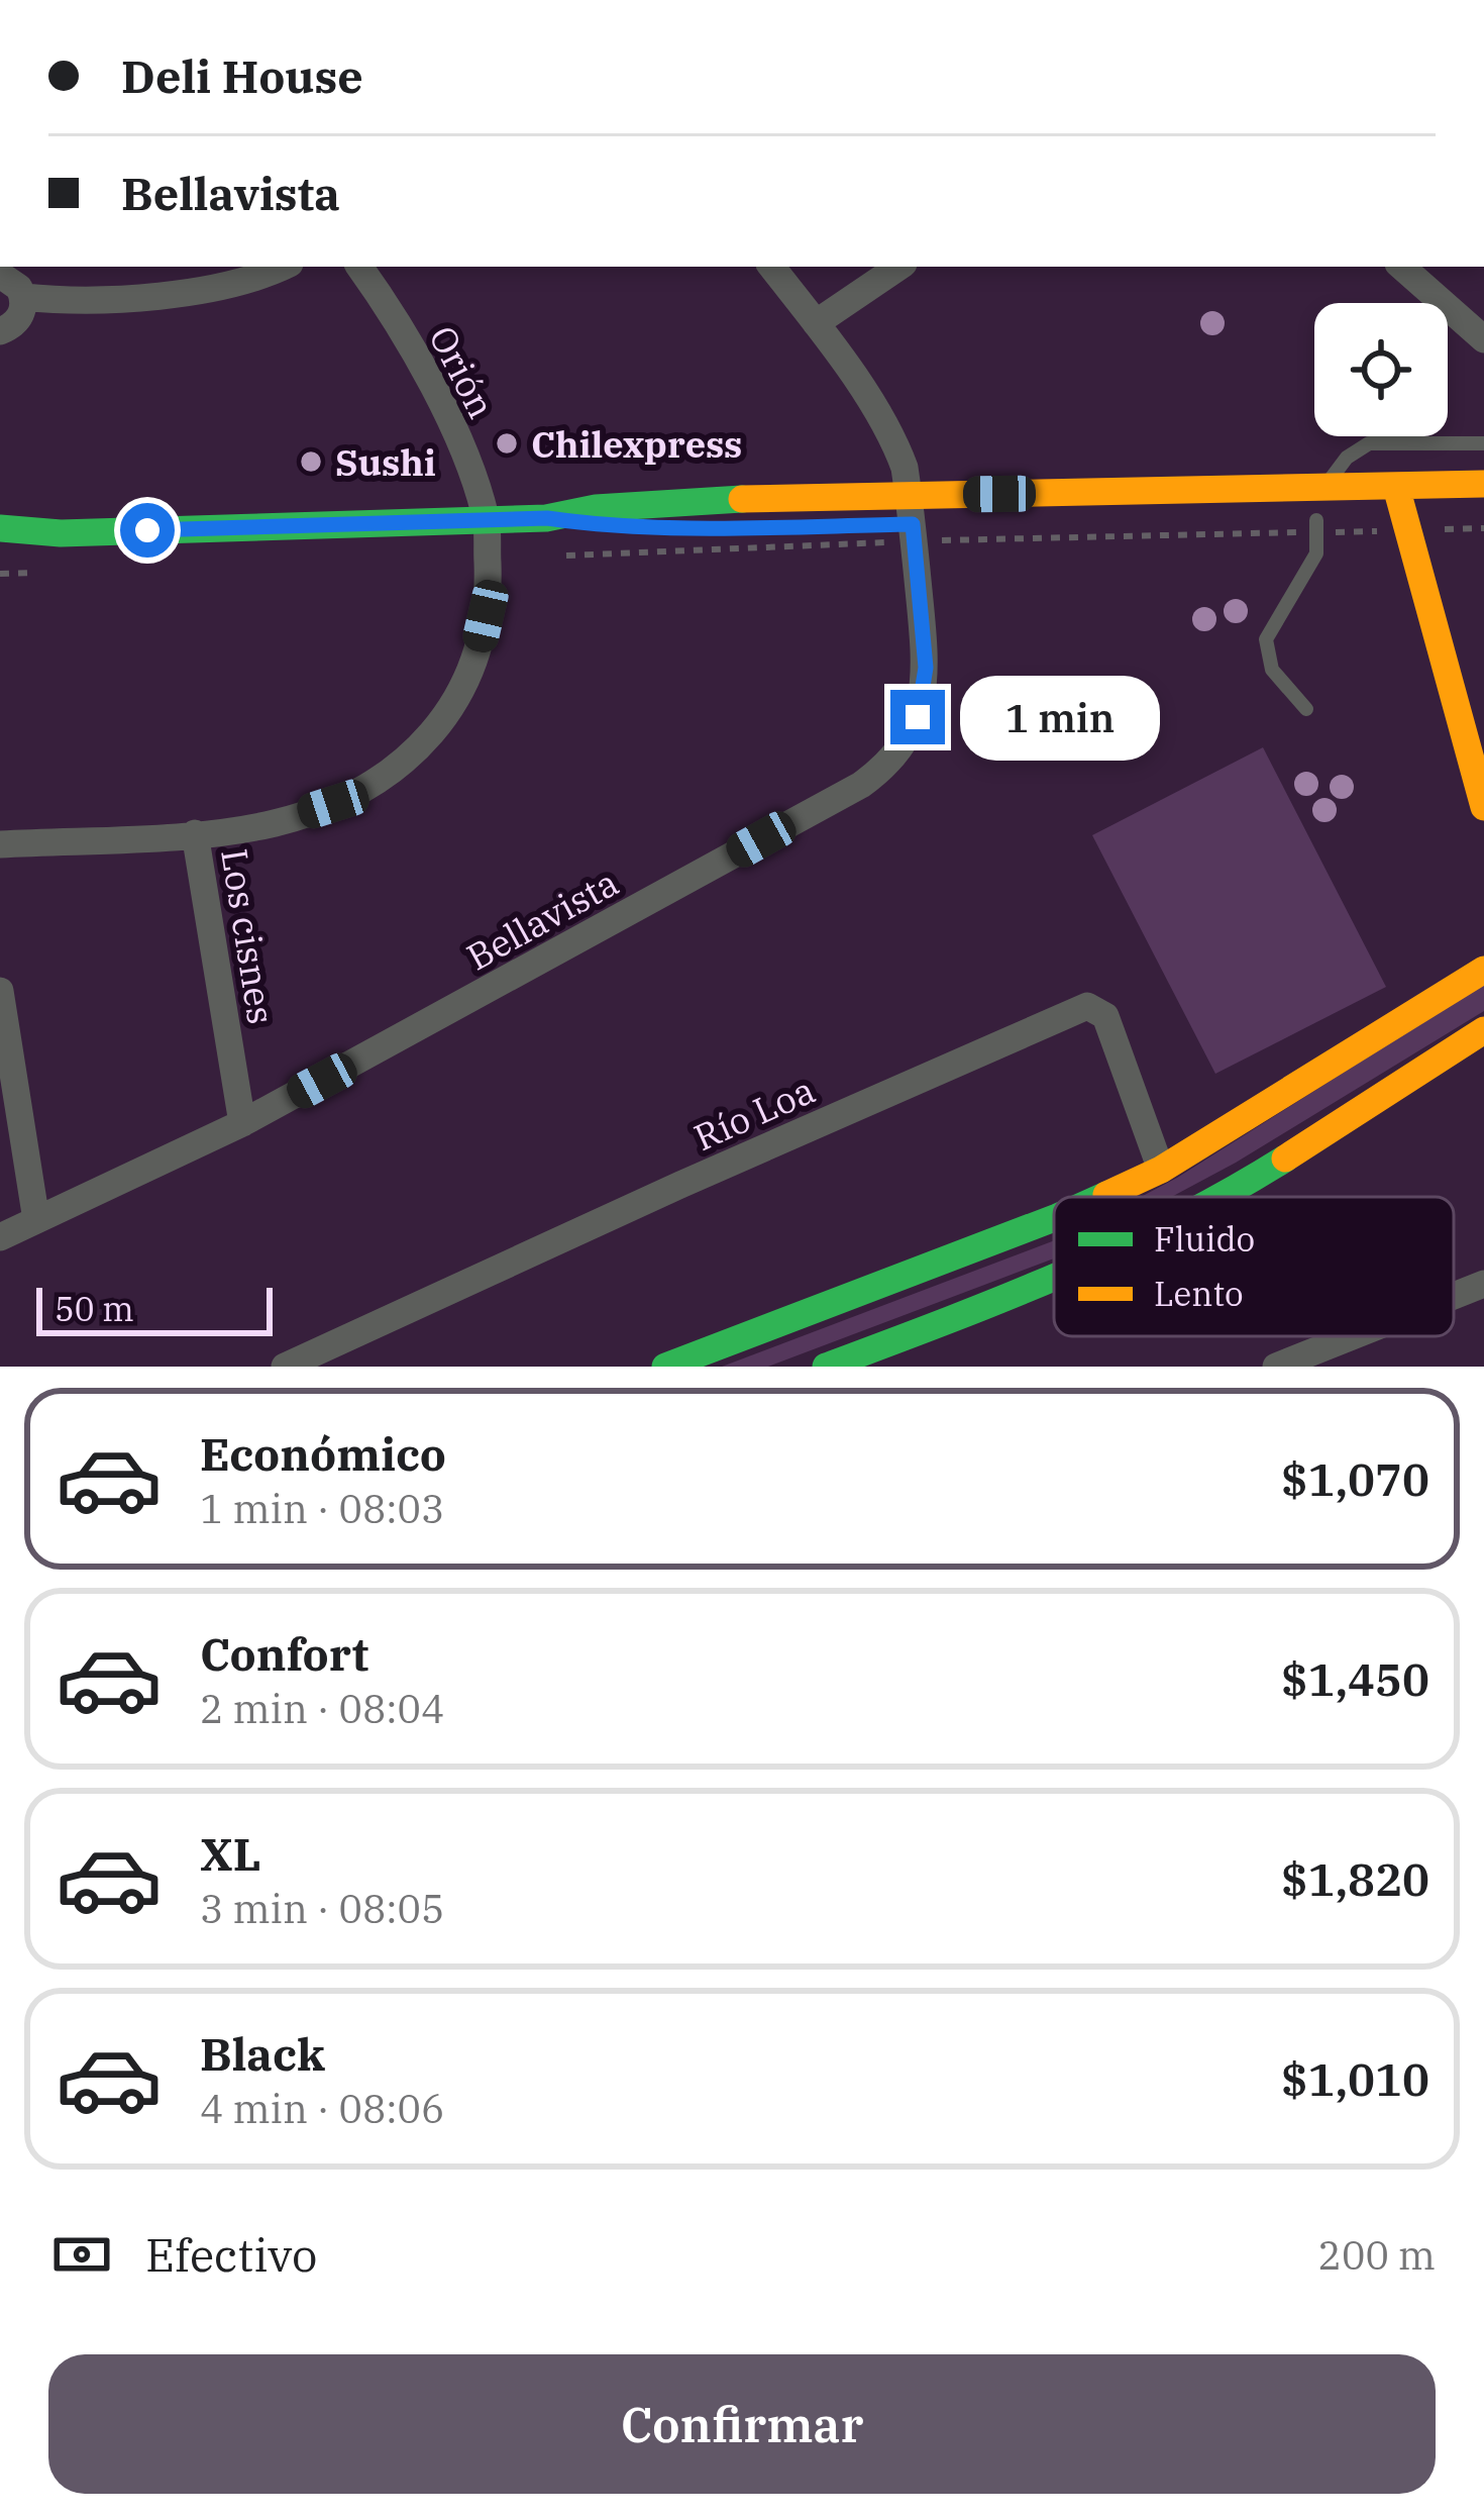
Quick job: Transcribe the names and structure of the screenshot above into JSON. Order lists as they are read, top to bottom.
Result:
{
  "streets": {
    "street": [
      "Orión",
      "Bellavista",
      "Los cisnes",
      "Río Loa"
    ]
  },
  "crossings": [
    ["Orión", "Los cisnes"],
    ["Bellavista", "Los cisnes"]
  ],
  "places": ["Chilexpress", "Sushi"],
  "legend": ["Fluido", "Lento"],
  "scale_bar": "50 m",
  "page": {
    "banner": ["Deli House", "Bellavista"],
    "bubble": "1 min",
    "scale": "50 m",
    "list": [
      {
        "name": "Económico",
        "note": "1 min · 08:03",
        "value": "$1,070"
      },
      {
        "name": "Confort",
        "note": "2 min · 08:04",
        "value": "$1,450"
      },
      {
        "name": "XL",
        "note": "3 min · 08:05",
        "value": "$1,820"
      },
      {
        "name": "Black",
        "note": "4 min · 08:06",
        "value": "$1,010"
      }
    ],
    "pay": ["Efectivo", "200 m"],
    "buttons": "Confirmar"
  }
}
